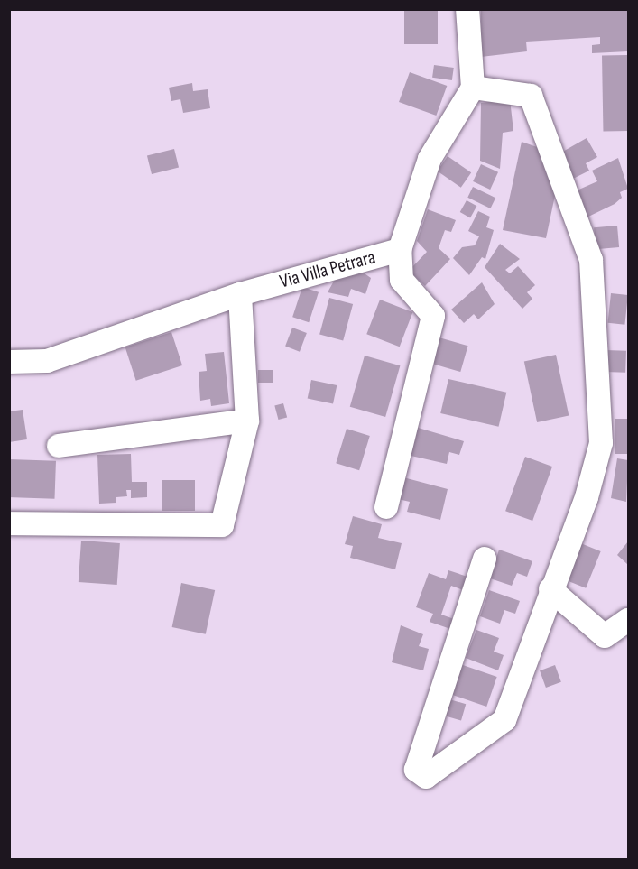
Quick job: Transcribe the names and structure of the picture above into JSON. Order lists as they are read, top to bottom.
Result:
{
  "streets": {
    "street": ["Via Villa Petrara"]
  }
}
